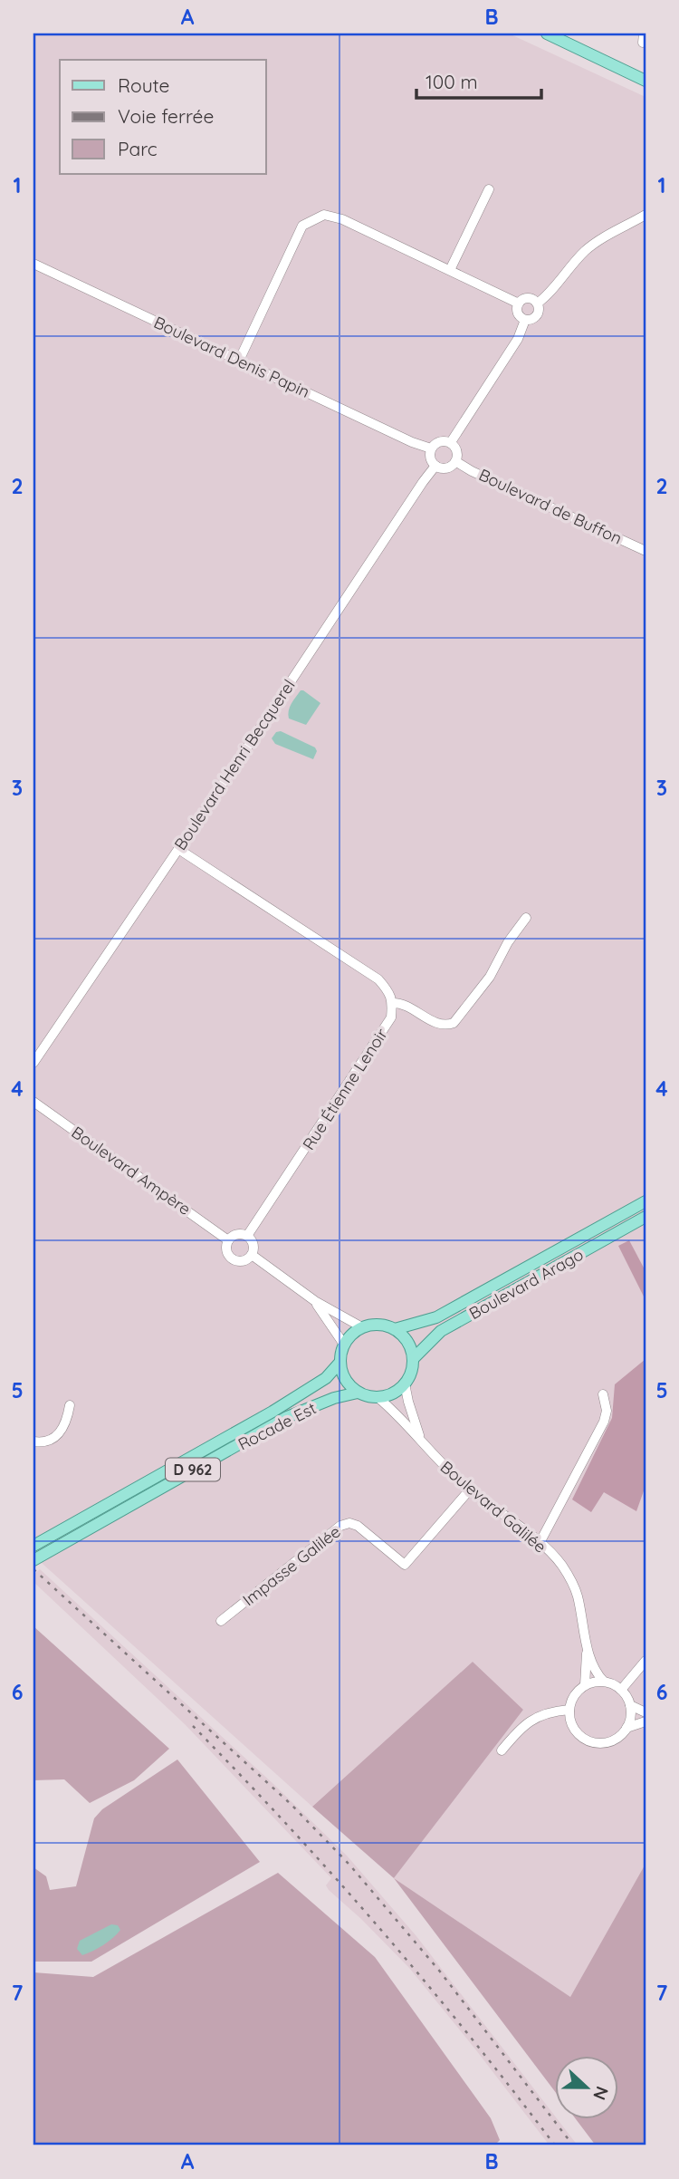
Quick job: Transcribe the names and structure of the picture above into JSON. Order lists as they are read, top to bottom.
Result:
{
  "streets": {
    "main road": ["Boulevard Arago", "Rocade Est", "D 962"],
    "street": [
      "Boulevard Denis Papin",
      "Boulevard de Buffon",
      "Boulevard Henri Becquerel",
      "Rue Étienne Lenoir",
      "Boulevard Ampère",
      "Boulevard Galilée",
      "Impasse Galilée"
    ]
  },
  "crossings": [
    ["Boulevard Denis Papin", "Boulevard de Buffon"],
    ["Boulevard Denis Papin", "Boulevard Henri Becquerel"],
    ["Boulevard de Buffon", "Boulevard Henri Becquerel"],
    ["Rue Étienne Lenoir", "Boulevard Ampère"],
    ["Boulevard Arago", "Rocade Est"],
    ["Boulevard Arago", "D 962"],
    ["Boulevard Arago", "Boulevard Galilée"],
    ["Rocade Est", "D 962"],
    ["Rocade Est", "Boulevard Galilée"],
    ["D 962", "Boulevard Galilée"],
    ["Boulevard Galilée", "Impasse Galilée"]
  ],
  "legend": ["Route", "Voie ferrée", "Parc"],
  "scale_bar": "100 m",
  "north": "right",
  "grid": {
    "columns": ["A", "B"],
    "rows": [
      "1",
      "2",
      "3",
      "4",
      "5",
      "6",
      "7"
    ]
  }
}
